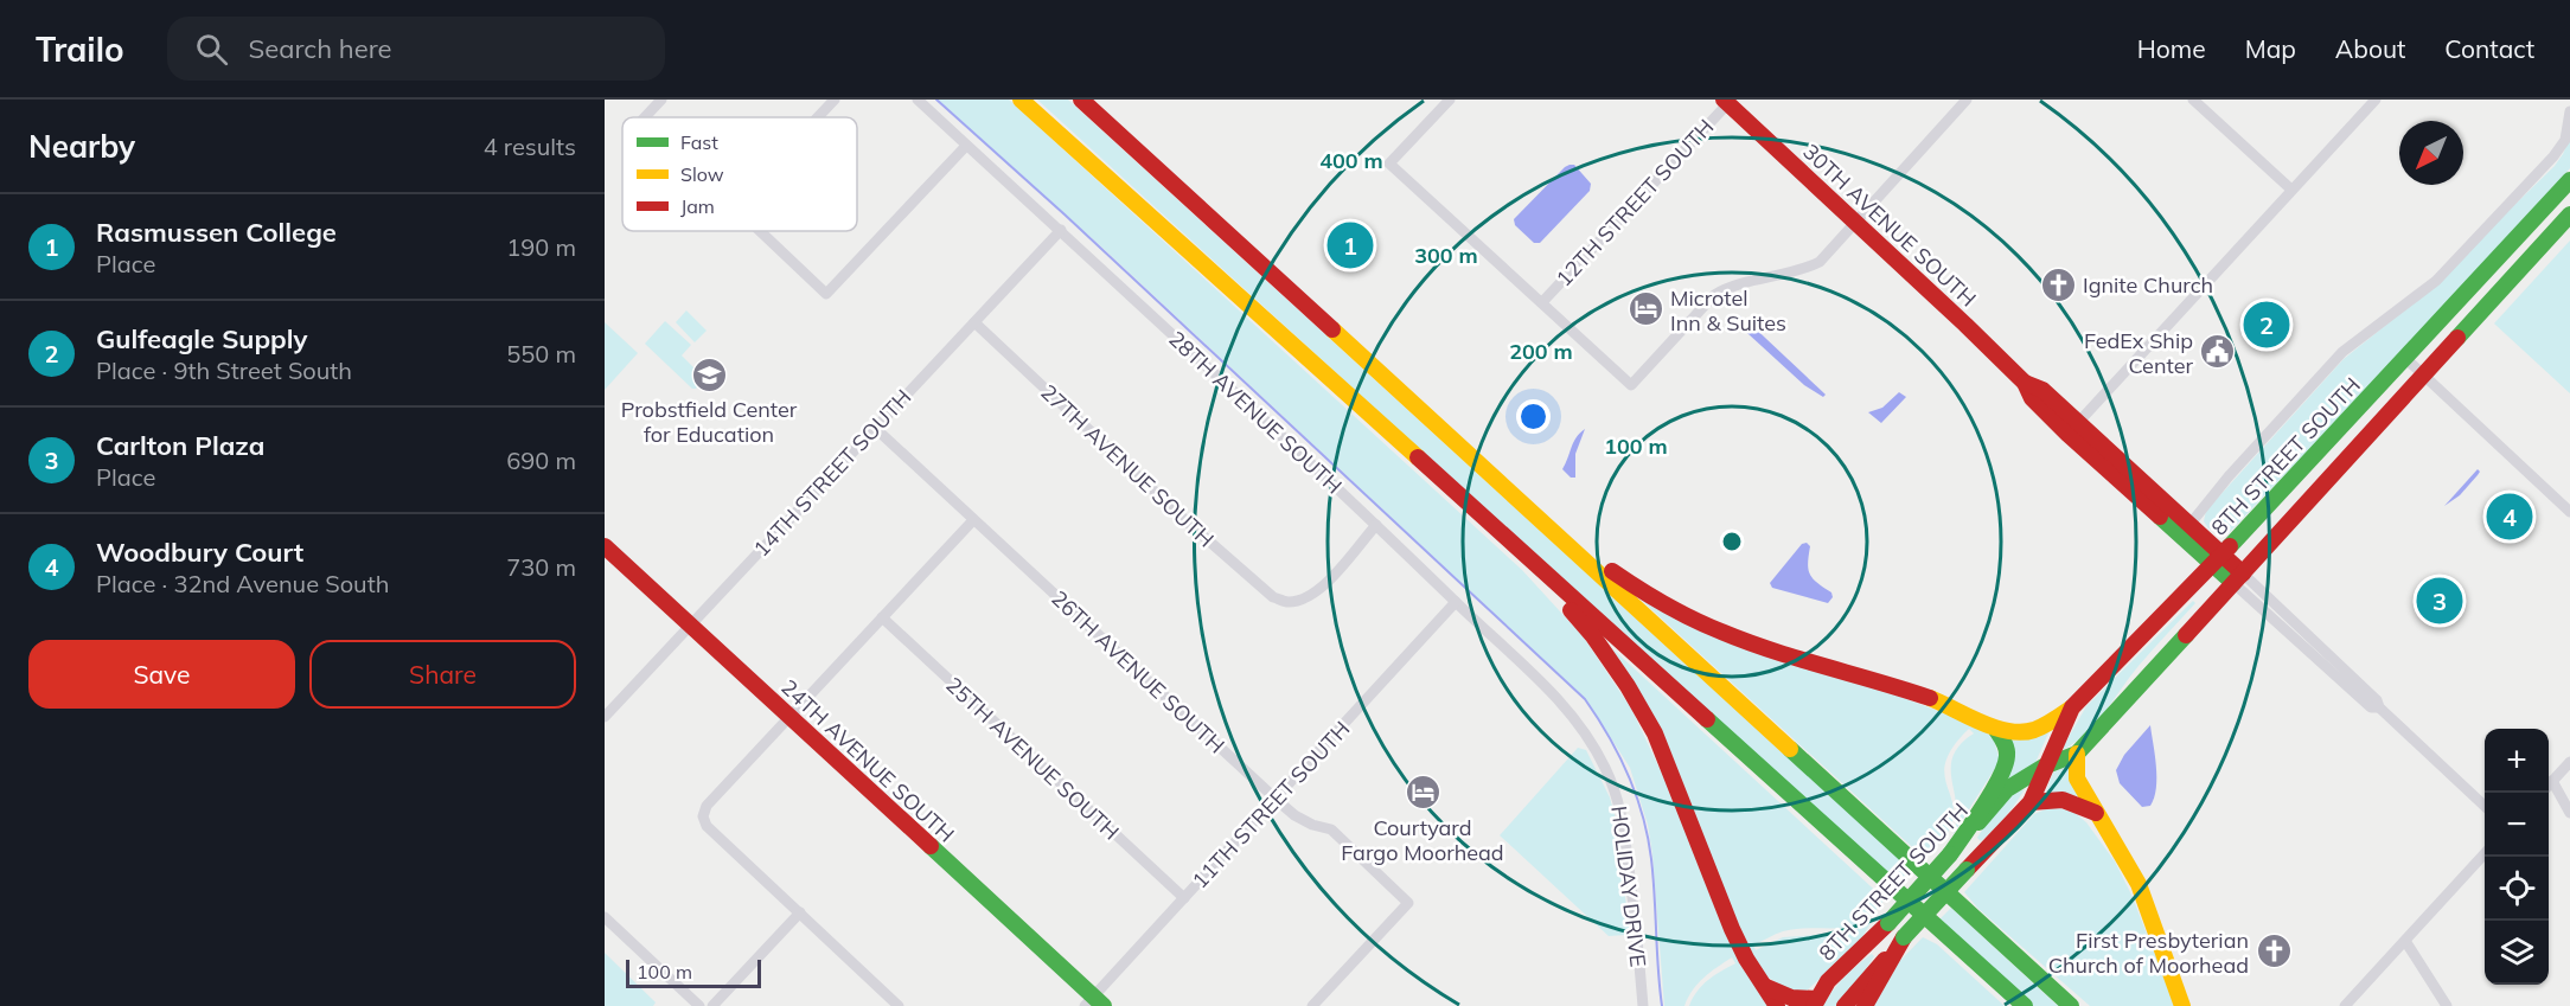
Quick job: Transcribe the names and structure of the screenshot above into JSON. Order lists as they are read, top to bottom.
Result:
{
  "streets": {
    "main road": ["30TH AVENUE SOUTH", "8TH STREET SOUTH", "24TH AVENUE SOUTH"],
    "street": [
      "12TH STREET SOUTH",
      "28TH AVENUE SOUTH",
      "27TH AVENUE SOUTH",
      "14TH STREET SOUTH",
      "26TH AVENUE SOUTH",
      "25TH AVENUE SOUTH",
      "11TH STREET SOUTH",
      "HOLIDAY DRIVE"
    ]
  },
  "crossings": [
    ["12TH STREET SOUTH", "30TH AVENUE SOUTH"],
    ["30TH AVENUE SOUTH", "8TH STREET SOUTH"],
    ["28TH AVENUE SOUTH", "27TH AVENUE SOUTH"],
    ["28TH AVENUE SOUTH", "14TH STREET SOUTH"],
    ["28TH AVENUE SOUTH", "11TH STREET SOUTH"],
    ["28TH AVENUE SOUTH", "HOLIDAY DRIVE"],
    ["27TH AVENUE SOUTH", "14TH STREET SOUTH"],
    ["14TH STREET SOUTH", "26TH AVENUE SOUTH"],
    ["14TH STREET SOUTH", "24TH AVENUE SOUTH"],
    ["26TH AVENUE SOUTH", "11TH STREET SOUTH"],
    ["25TH AVENUE SOUTH", "11TH STREET SOUTH"],
    ["24TH AVENUE SOUTH", "11TH STREET SOUTH"]
  ],
  "places": {
    "church": ["Ignite Church", "First Presbyterian Church of Moorhead"],
    "hotel": ["Microtel Inn & Suites", "Courtyard Fargo Moorhead"],
    "public building": ["FedEx Ship Center"],
    "school or university": ["Probstfield Center for Education"]
  },
  "legend": ["Fast", "Slow", "Jam"],
  "scale_bar": "100 m",
  "north": "bottom left",
  "page": {
    "header": "Trailo",
    "search": "Search here",
    "nav": [
      "Home",
      "Map",
      "About",
      "Contact"
    ],
    "heading": ["Nearby", "4 results"],
    "list": [
      {
        "mark": "1",
        "name": "Rasmussen College",
        "note": "Place",
        "value": "190 m"
      },
      {
        "mark": "2",
        "name": "Gulfeagle Supply",
        "note": "Place · 9th Street South",
        "value": "550 m"
      },
      {
        "mark": "3",
        "name": "Carlton Plaza",
        "note": "Place",
        "value": "690 m"
      },
      {
        "mark": "4",
        "name": "Woodbury Court",
        "note": "Place · 32nd Avenue South",
        "value": "730 m"
      }
    ],
    "pins": [
      "1",
      "2",
      "4",
      "3"
    ],
    "buttons": ["Save", "Share"],
    "map_buttons": ["+", "−"],
    "scale": "100 m"
  },
  "rings": [
    "400 m",
    "300 m",
    "200 m",
    "100 m"
  ]
}
